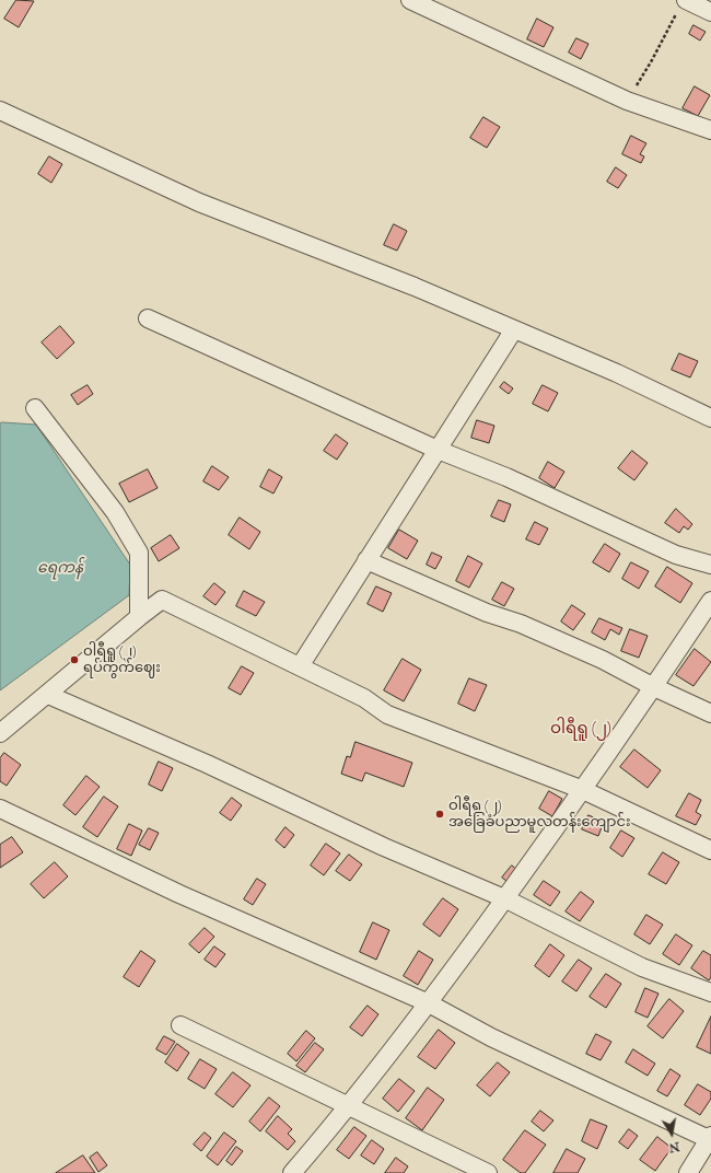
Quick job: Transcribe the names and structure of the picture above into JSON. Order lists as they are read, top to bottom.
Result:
{
  "districts": ["ဝါရီရူ (၂)"],
  "water": ["ရေကန်"],
  "places": ["ဝါရီရူ (၂) ရပ်ကွက်ဈေး", "ဝါရီရူ (၂) အခြေခံပညာမူလတန်းကျောင်း"],
  "north": "bottom"
}
